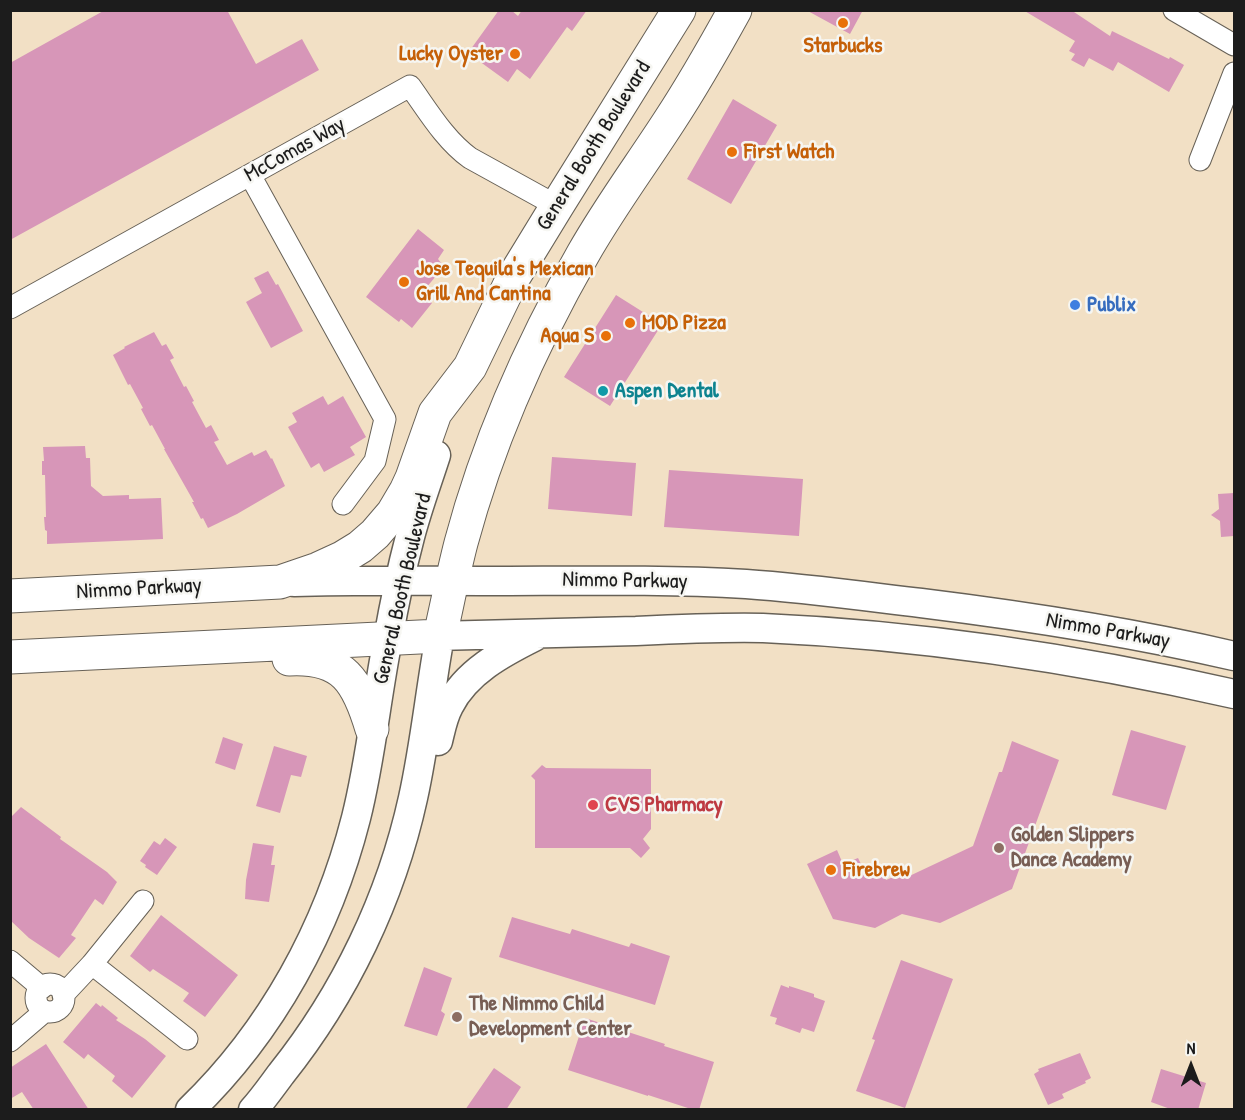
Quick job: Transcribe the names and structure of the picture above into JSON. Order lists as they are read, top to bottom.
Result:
{
  "streets": {
    "highway": ["General Booth Boulevard", "Nimmo Parkway"],
    "street": ["McComas Way"]
  },
  "crossings": [
    ["General Booth Boulevard", "McComas Way"],
    ["General Booth Boulevard", "Nimmo Parkway"]
  ],
  "places": [
    "Starbucks",
    "Lucky Oyster",
    "First Watch",
    "Jose Tequila's Mexican Grill And Cantina",
    "Publix",
    "MOD Pizza",
    "Aqua S",
    "Aspen Dental",
    "CVS Pharmacy",
    "Golden Slippers Dance Academy",
    "Firebrew",
    "The Nimmo Child Development Center"
  ],
  "north": "top"
}
